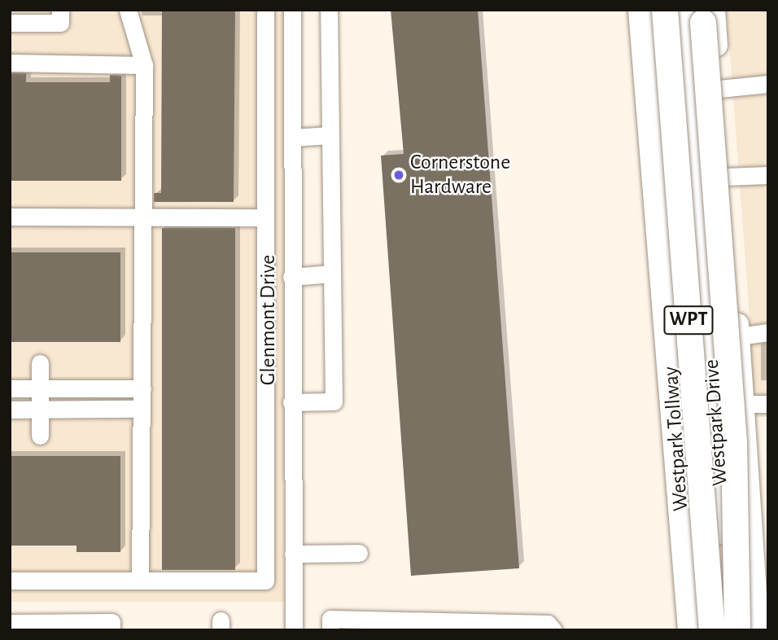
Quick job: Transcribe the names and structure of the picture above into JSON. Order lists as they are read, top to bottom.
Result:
{
  "streets": {
    "highway": ["WPT", "Westpark Tollway"],
    "main road": ["Westpark Drive"],
    "street": ["Glenmont Drive"]
  },
  "places": ["Cornerstone Hardware"]
}
